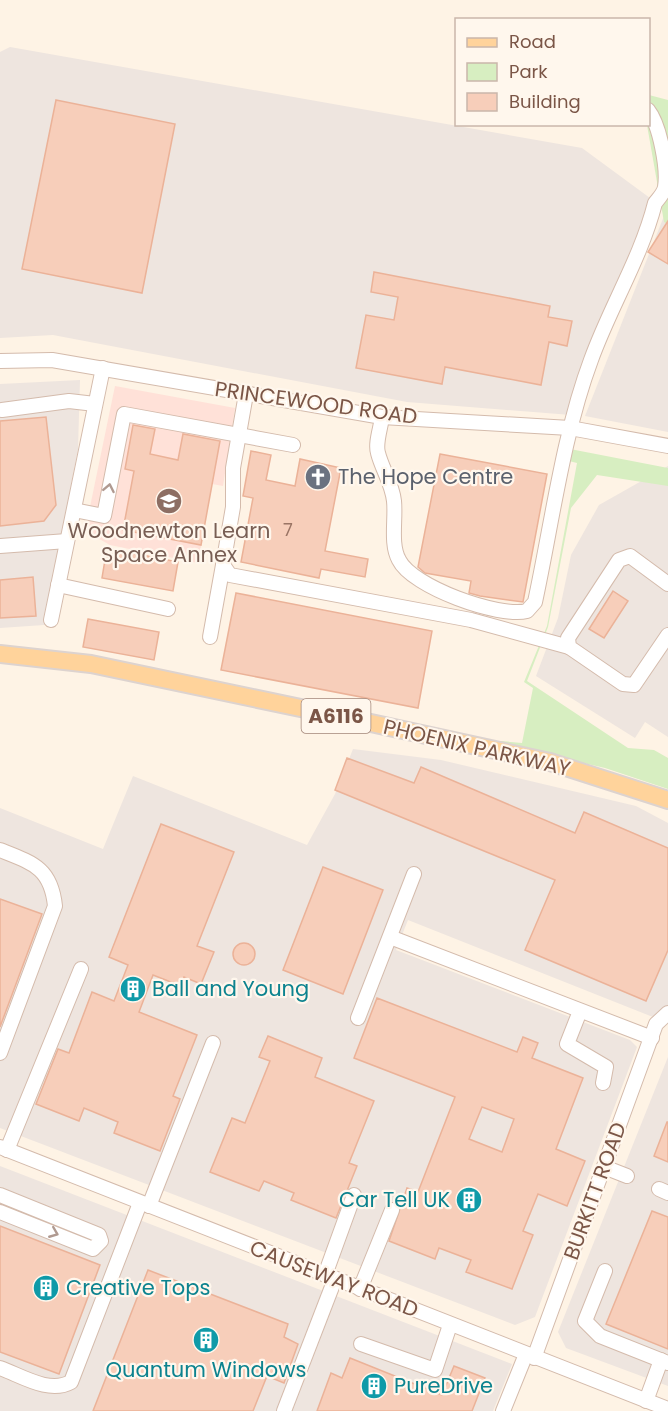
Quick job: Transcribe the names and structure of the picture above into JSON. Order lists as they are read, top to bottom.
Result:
{
  "streets": {
    "main road": ["A6116", "PHOENIX PARKWAY"],
    "street": ["PRINCEWOOD ROAD", "BURKITT ROAD", "CAUSEWAY ROAD"]
  },
  "crossings": [
    ["BURKITT ROAD", "CAUSEWAY ROAD"]
  ],
  "places": {
    "church": ["The Hope Centre"],
    "school or university": ["Woodnewton Learn Space Annex"],
    "building": [
      "Ball and Young",
      "Car Tell UK",
      "Creative Tops",
      "Quantum Windows",
      "PureDrive"
    ]
  },
  "house_numbers": ["7"],
  "legend": ["Road", "Park", "Building"]
}
